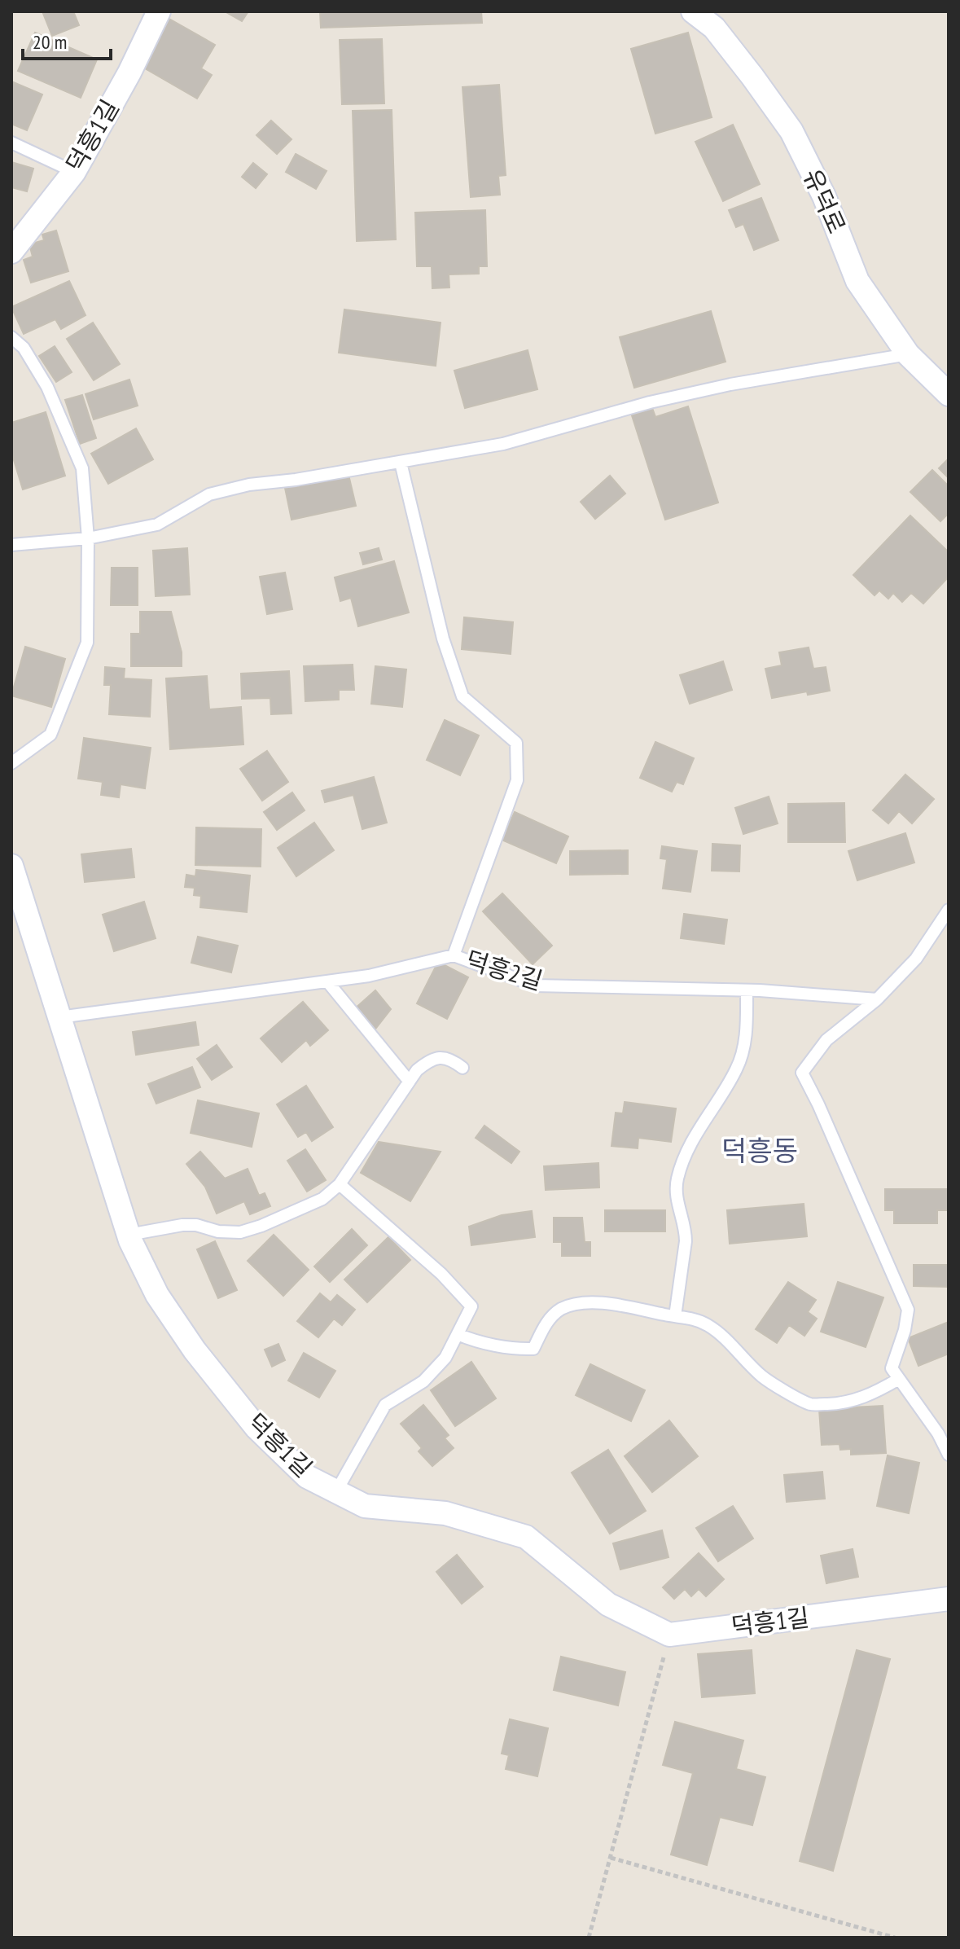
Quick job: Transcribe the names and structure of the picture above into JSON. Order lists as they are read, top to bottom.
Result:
{
  "streets": {
    "street": ["덕흥1길", "유덕로"],
    "lane": ["덕흥2길"]
  },
  "crossings": [
    ["덕흥1길", "덕흥2길"]
  ],
  "districts": ["덕흥동"],
  "scale_bar": "20 m"
}
